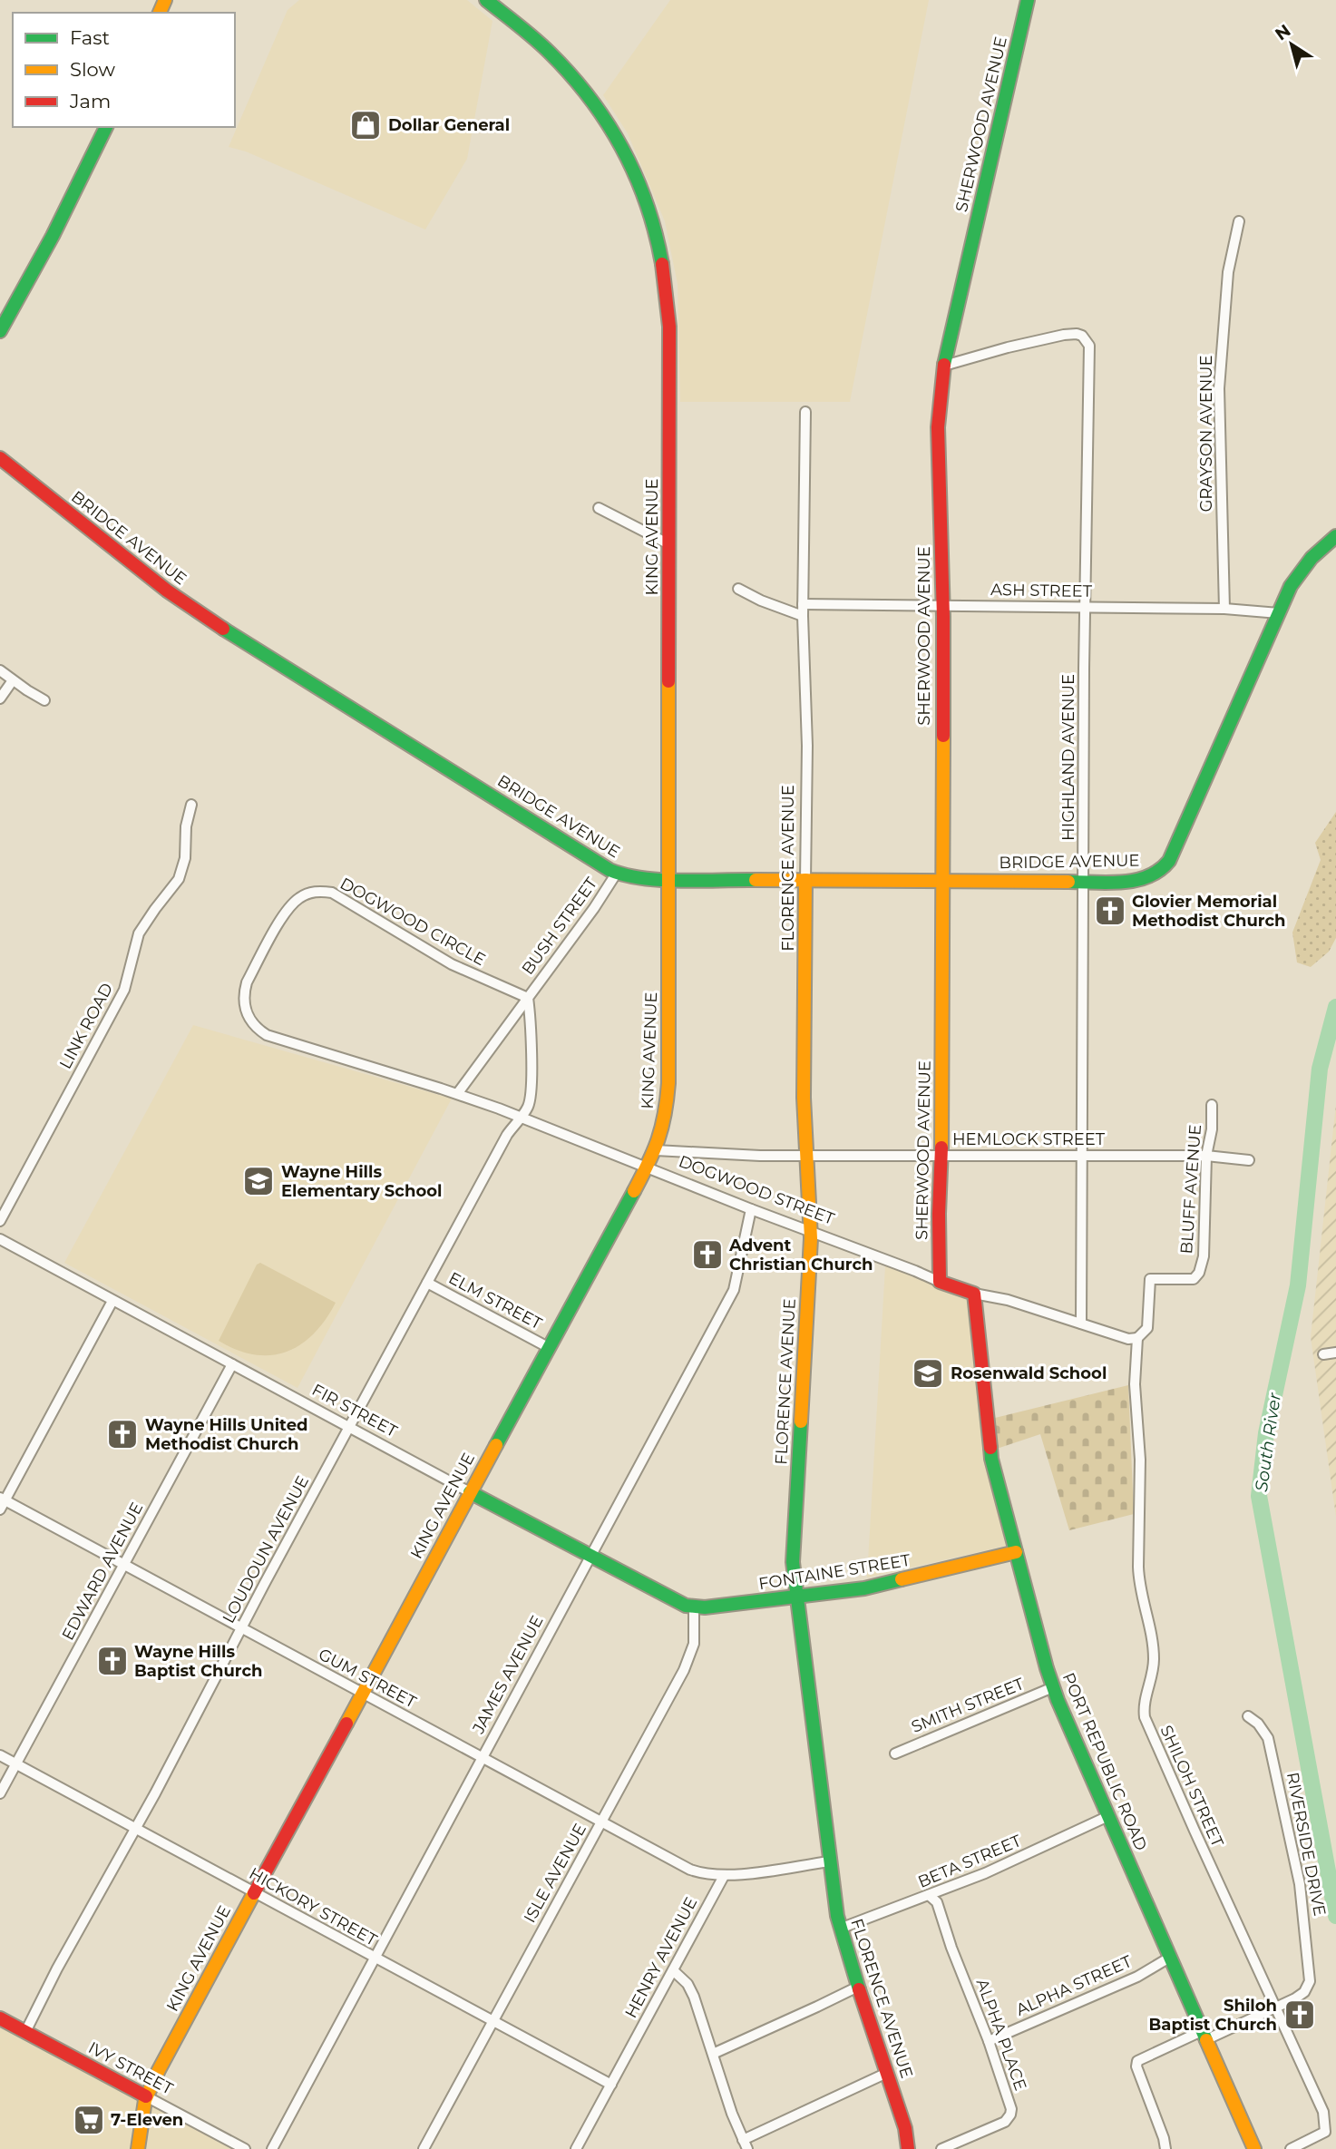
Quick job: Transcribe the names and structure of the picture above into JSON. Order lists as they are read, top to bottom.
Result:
{
  "streets": {
    "street": [
      "SHERWOOD AVENUE",
      "GRAYSON AVENUE",
      "KING AVENUE",
      "BRIDGE AVENUE",
      "ASH STREET",
      "HIGHLAND AVENUE",
      "FLORENCE AVENUE",
      "DOGWOOD CIRCLE",
      "BUSH STREET",
      "LINK ROAD",
      "HEMLOCK STREET",
      "BLUFF AVENUE",
      "DOGWOOD STREET",
      "ELM STREET",
      "FIR STREET",
      "LOUDOUN AVENUE",
      "EDWARD AVENUE",
      "FONTAINE STREET",
      "JAMES AVENUE",
      "GUM STREET",
      "SMITH STREET",
      "PORT REPUBLIC ROAD",
      "SHILOH STREET",
      "RIVERSIDE DRIVE",
      "BETA STREET",
      "ISLE AVENUE",
      "HICKORY STREET",
      "HENRY AVENUE",
      "ALPHA STREET",
      "ALPHA PLACE",
      "IVY STREET"
    ]
  },
  "crossings": [
    ["SHERWOOD AVENUE", "BRIDGE AVENUE"],
    ["SHERWOOD AVENUE", "ASH STREET"],
    ["SHERWOOD AVENUE", "HIGHLAND AVENUE"],
    ["SHERWOOD AVENUE", "HEMLOCK STREET"],
    ["SHERWOOD AVENUE", "DOGWOOD STREET"],
    ["GRAYSON AVENUE", "ASH STREET"],
    ["KING AVENUE", "BRIDGE AVENUE"],
    ["KING AVENUE", "HEMLOCK STREET"],
    ["KING AVENUE", "DOGWOOD STREET"],
    ["KING AVENUE", "ELM STREET"],
    ["KING AVENUE", "FIR STREET"],
    ["KING AVENUE", "GUM STREET"],
    ["KING AVENUE", "HICKORY STREET"],
    ["KING AVENUE", "IVY STREET"],
    ["BRIDGE AVENUE", "ASH STREET"],
    ["BRIDGE AVENUE", "HIGHLAND AVENUE"],
    ["BRIDGE AVENUE", "FLORENCE AVENUE"],
    ["BRIDGE AVENUE", "BUSH STREET"],
    ["ASH STREET", "HIGHLAND AVENUE"],
    ["ASH STREET", "FLORENCE AVENUE"],
    ["HIGHLAND AVENUE", "HEMLOCK STREET"],
    ["HIGHLAND AVENUE", "DOGWOOD STREET"],
    ["FLORENCE AVENUE", "HEMLOCK STREET"],
    ["FLORENCE AVENUE", "DOGWOOD STREET"],
    ["FLORENCE AVENUE", "FONTAINE STREET"],
    ["FLORENCE AVENUE", "BETA STREET"],
    ["DOGWOOD CIRCLE", "BUSH STREET"],
    ["DOGWOOD CIRCLE", "DOGWOOD STREET"],
    ["BUSH STREET", "DOGWOOD STREET"],
    ["BUSH STREET", "LOUDOUN AVENUE"],
    ["HEMLOCK STREET", "BLUFF AVENUE"],
    ["BLUFF AVENUE", "SHILOH STREET"],
    ["DOGWOOD STREET", "LOUDOUN AVENUE"],
    ["DOGWOOD STREET", "JAMES AVENUE"],
    ["DOGWOOD STREET", "PORT REPUBLIC ROAD"],
    ["ELM STREET", "LOUDOUN AVENUE"],
    ["FIR STREET", "LOUDOUN AVENUE"],
    ["FIR STREET", "EDWARD AVENUE"],
    ["FIR STREET", "FONTAINE STREET"],
    ["FIR STREET", "JAMES AVENUE"],
    ["FIR STREET", "ISLE AVENUE"],
    ["LOUDOUN AVENUE", "GUM STREET"],
    ["LOUDOUN AVENUE", "HICKORY STREET"],
    ["LOUDOUN AVENUE", "IVY STREET"],
    ["EDWARD AVENUE", "GUM STREET"],
    ["EDWARD AVENUE", "HICKORY STREET"],
    ["FONTAINE STREET", "PORT REPUBLIC ROAD"],
    ["FONTAINE STREET", "ISLE AVENUE"],
    ["JAMES AVENUE", "GUM STREET"],
    ["JAMES AVENUE", "HICKORY STREET"],
    ["GUM STREET", "ISLE AVENUE"],
    ["GUM STREET", "HENRY AVENUE"],
    ["SMITH STREET", "PORT REPUBLIC ROAD"],
    ["PORT REPUBLIC ROAD", "BETA STREET"],
    ["PORT REPUBLIC ROAD", "ALPHA STREET"],
    ["SHILOH STREET", "RIVERSIDE DRIVE"],
    ["BETA STREET", "ALPHA PLACE"],
    ["ISLE AVENUE", "HICKORY STREET"],
    ["HICKORY STREET", "HENRY AVENUE"],
    ["ALPHA STREET", "ALPHA PLACE"]
  ],
  "water": ["South River"],
  "places": {
    "shop": ["Dollar General"],
    "church": [
      "Glovier Memorial Methodist Church",
      "Advent Christian Church",
      "Wayne Hills United Methodist Church",
      "Wayne Hills Baptist Church",
      "Shiloh Baptist Church"
    ],
    "school or university": ["Wayne Hills Elementary School", "Rosenwald School"],
    "supermarket": ["7-Eleven"]
  },
  "legend": ["Fast", "Slow", "Jam"],
  "north": "top left"
}
